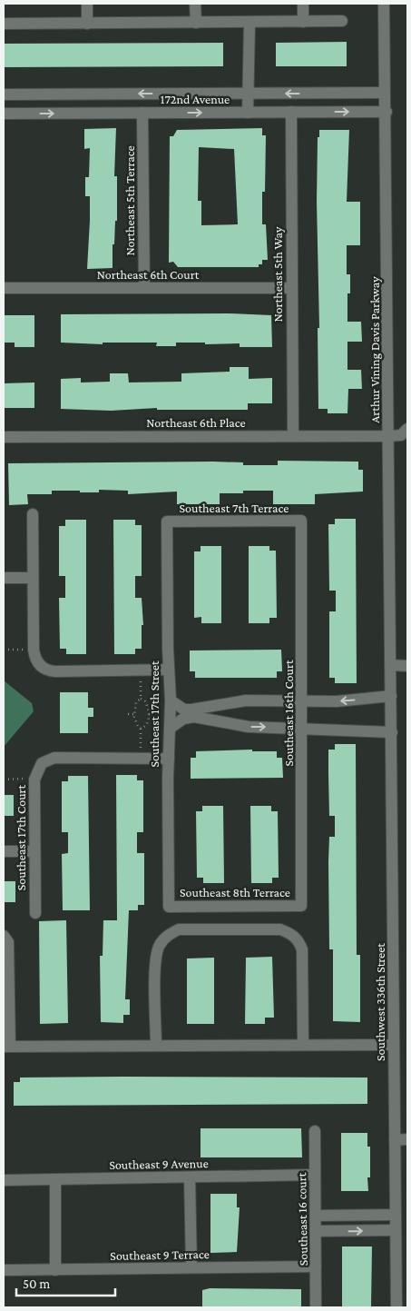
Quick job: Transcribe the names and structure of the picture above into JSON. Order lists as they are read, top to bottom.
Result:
{
  "streets": {
    "street": [
      "172nd Avenue",
      "Northeast 5th Terrace",
      "Northeast 6th Court",
      "Northeast 5th Way",
      "Arthur Vining Davis Parkway",
      "Northeast 6th Place",
      "Southeast 7th Terrace",
      "Southeast 16th Court",
      "Southeast 17th Street",
      "Southeast 17th Court",
      "Southeast 8th Terrace",
      "Southwest 336th Street",
      "Southeast 9 Avenue",
      "Southeast 16 court",
      "Southeast 9 Terrace"
    ]
  },
  "crossings": [
    ["172nd Avenue", "Northeast 5th Terrace"],
    ["172nd Avenue", "Northeast 5th Way"],
    ["172nd Avenue", "Arthur Vining Davis Parkway"],
    ["Northeast 5th Terrace", "Northeast 6th Court"],
    ["Northeast 6th Court", "Northeast 5th Way"],
    ["Northeast 5th Way", "Northeast 6th Place"],
    ["Arthur Vining Davis Parkway", "Northeast 6th Place"],
    ["Arthur Vining Davis Parkway", "Southwest 336th Street"],
    ["Southeast 7th Terrace", "Southeast 16th Court"],
    ["Southeast 7th Terrace", "Southeast 17th Street"],
    ["Southeast 16th Court", "Southeast 8th Terrace"],
    ["Southeast 17th Street", "Southeast 17th Court"],
    ["Southeast 17th Street", "Southeast 8th Terrace"],
    ["Southeast 9 Avenue", "Southeast 16 court"],
    ["Southeast 16 court", "Southeast 9 Terrace"]
  ],
  "scale_bar": "50 m"
}
